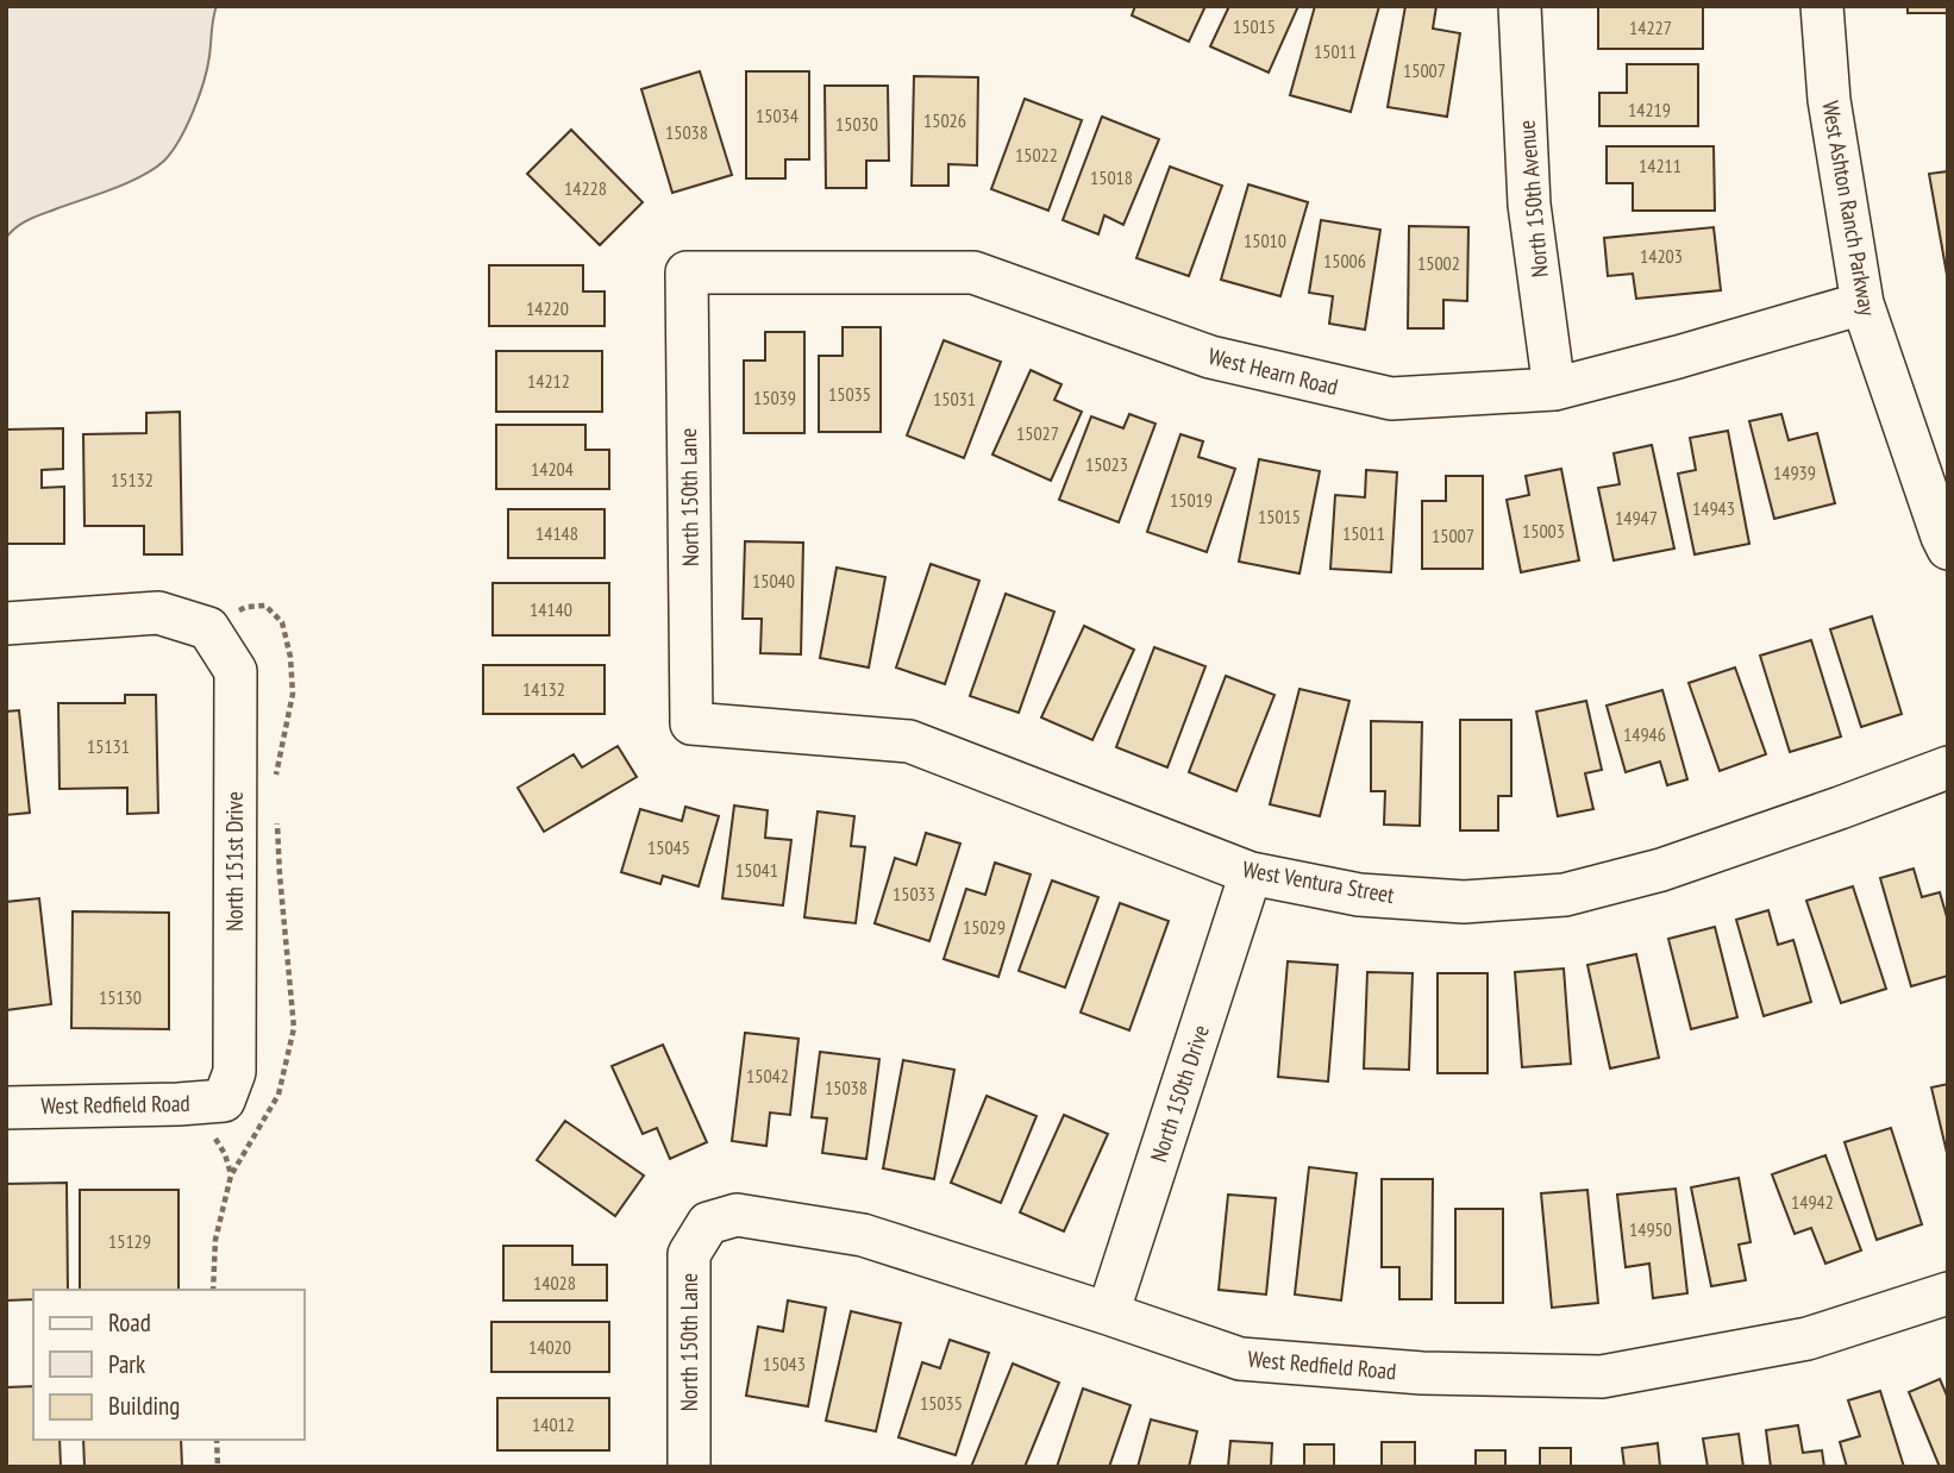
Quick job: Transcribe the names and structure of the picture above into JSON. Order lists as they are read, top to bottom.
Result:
{
  "streets": {
    "street": [
      "North 150th Avenue",
      "West Ashton Ranch Parkway",
      "West Hearn Road",
      "North 150th Lane",
      "North 151st Drive",
      "West Ventura Street",
      "North 150th Drive",
      "West Redfield Road"
    ]
  },
  "crossings": [
    ["North 150th Avenue", "West Hearn Road"],
    ["West Ashton Ranch Parkway", "West Hearn Road"],
    ["West Hearn Road", "North 150th Lane"],
    ["North 150th Lane", "West Ventura Street"],
    ["North 150th Lane", "West Redfield Road"],
    ["North 151st Drive", "West Redfield Road"],
    ["West Ventura Street", "North 150th Drive"],
    ["North 150th Drive", "West Redfield Road"]
  ],
  "house_numbers": [
    "15015",
    "14227",
    "15011",
    "15007",
    "14219",
    "15034",
    "15026",
    "15030",
    "15038",
    "15022",
    "14211",
    "15018",
    "14228",
    "15010",
    "14203",
    "15006",
    "15002",
    "14220",
    "14212",
    "15035",
    "15039",
    "15031",
    "15027",
    "15023",
    "14204",
    "14939",
    "15132",
    "15019",
    "14943",
    "15015",
    "14947",
    "15003",
    "14148",
    "15011",
    "15007",
    "15040",
    "14140",
    "14132",
    "14946",
    "15131",
    "15045",
    "15041",
    "15033",
    "15029",
    "15130",
    "15042",
    "15038",
    "14942",
    "14950",
    "15129",
    "14028",
    "14020",
    "15043",
    "15035",
    "14012"
  ],
  "legend": ["Road", "Park", "Building"]
}
